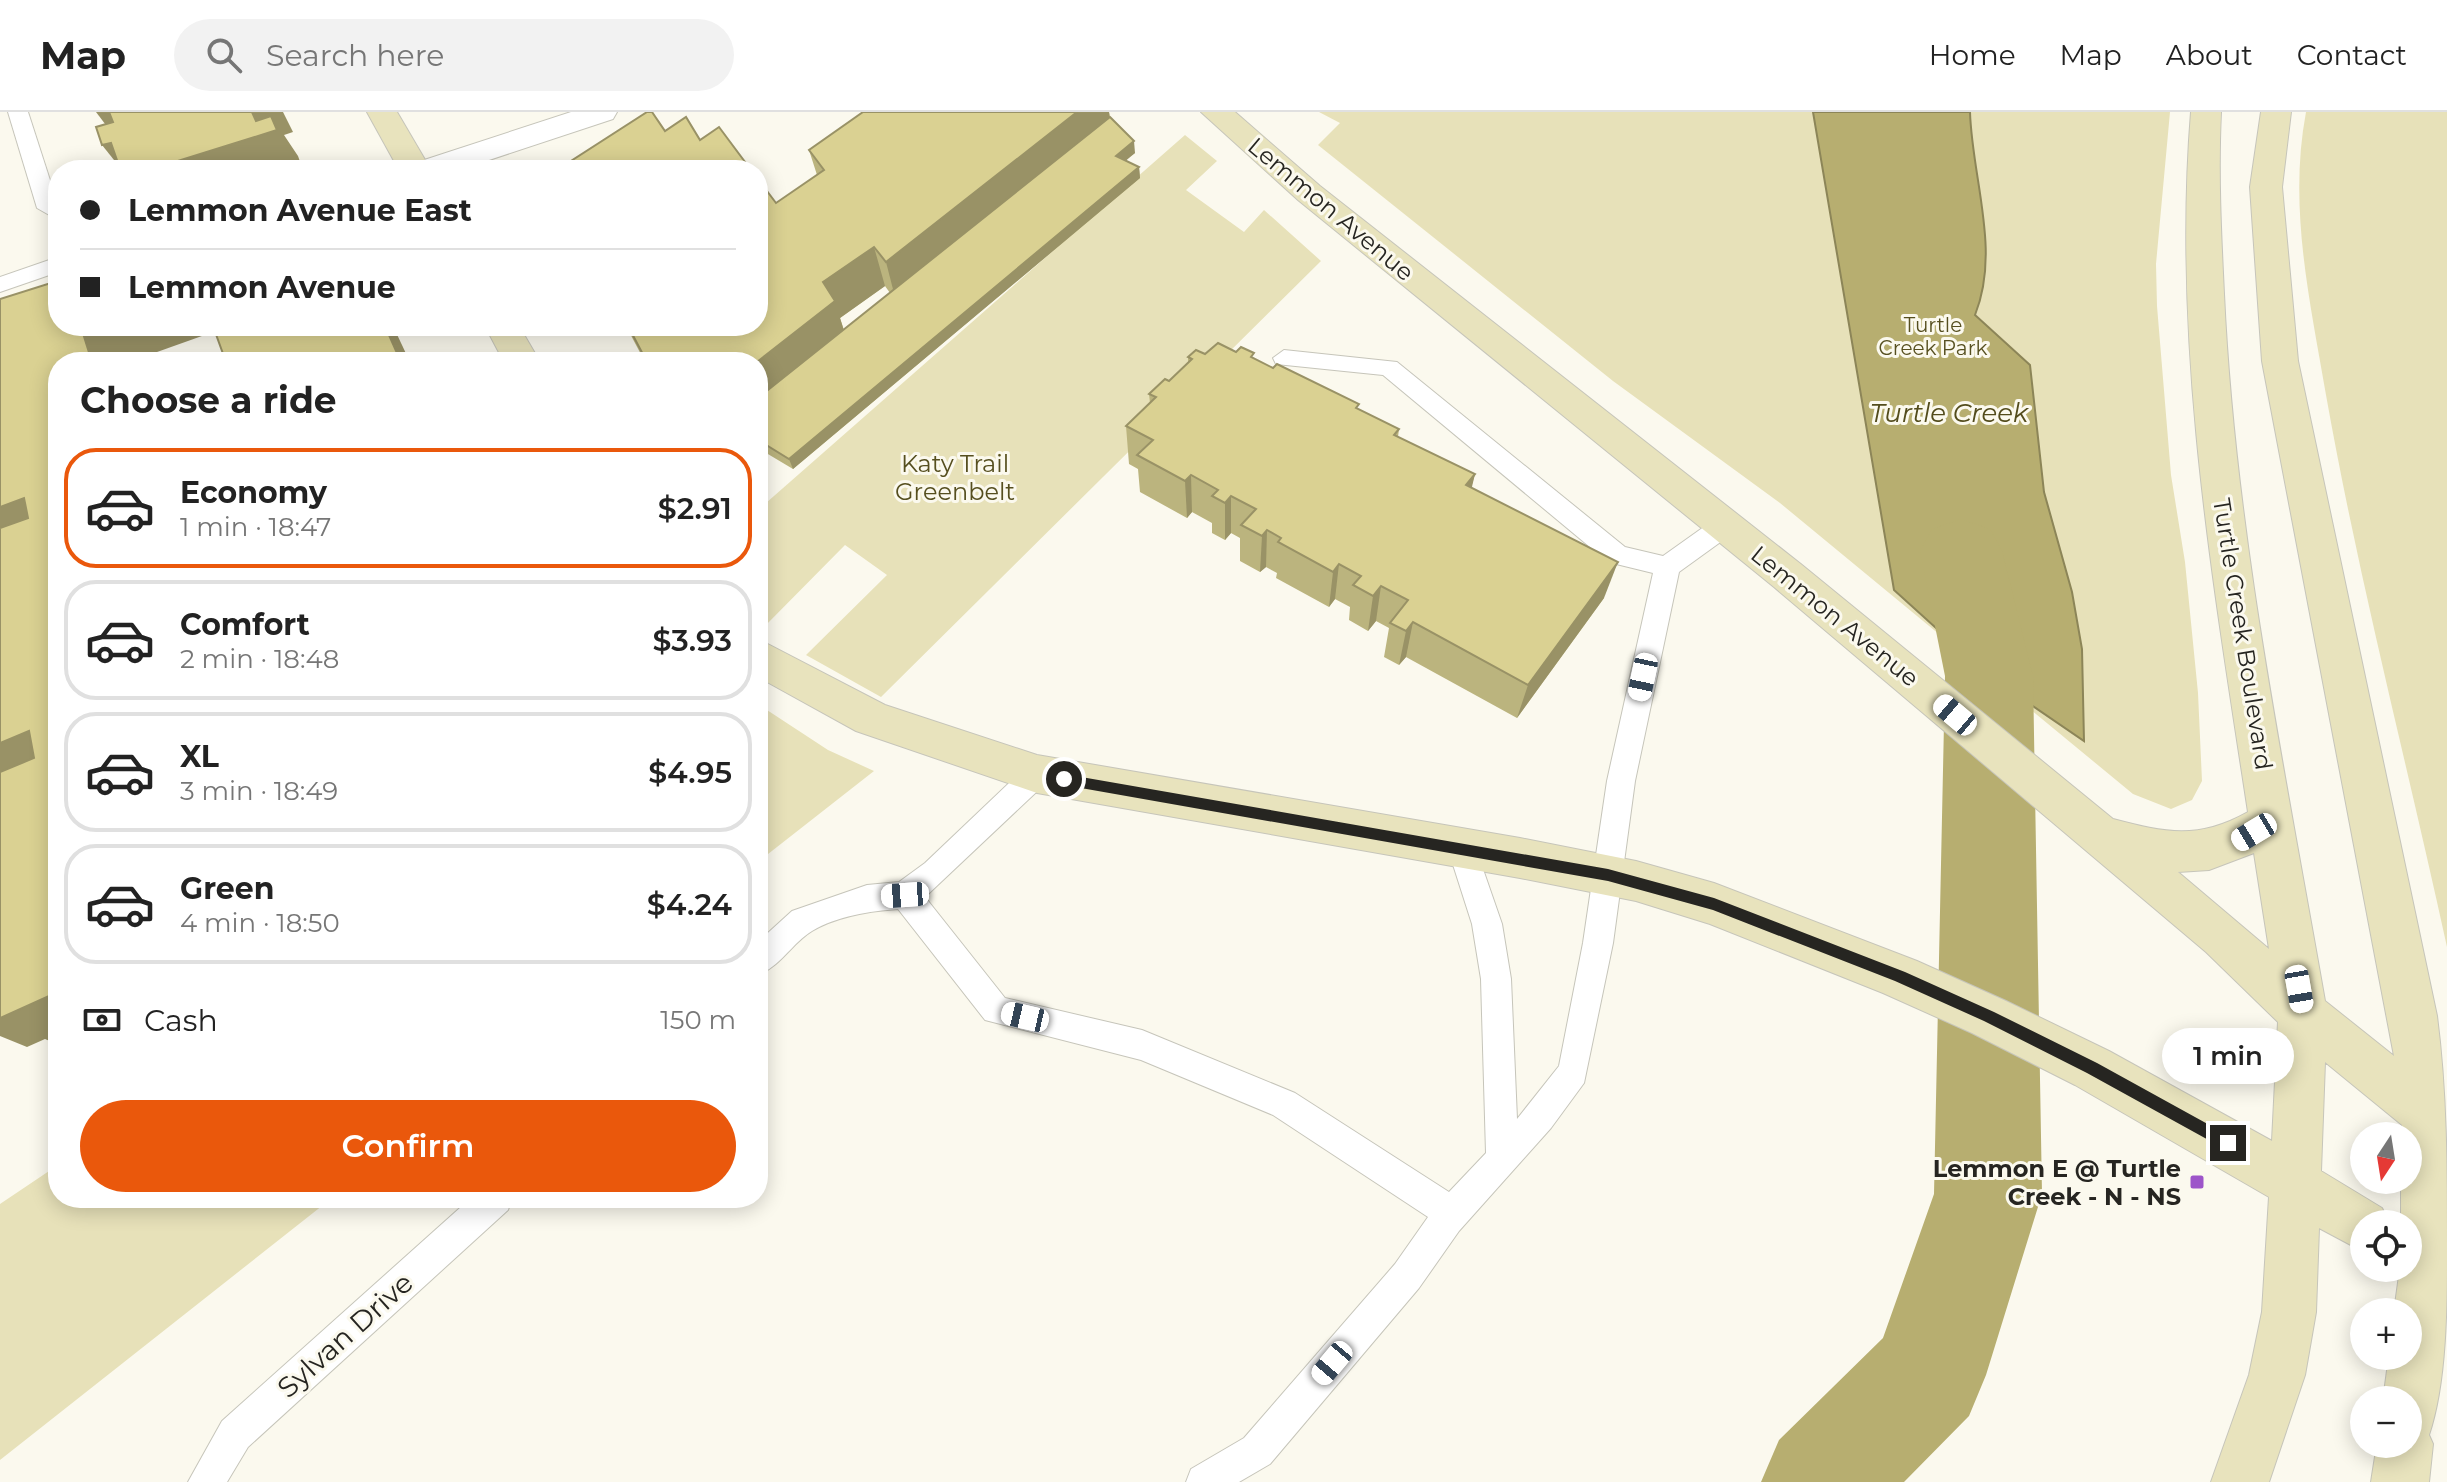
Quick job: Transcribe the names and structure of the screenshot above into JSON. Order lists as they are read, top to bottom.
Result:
{
  "streets": {
    "main road": ["Lemmon Avenue", "Turtle Creek Boulevard"],
    "lane": ["Sylvan Drive"]
  },
  "crossings": [
    ["Lemmon Avenue", "Turtle Creek Boulevard"]
  ],
  "water": ["Turtle Creek"],
  "parks": ["Turtle Creek Park", "Katy Trail Greenbelt"],
  "places": {
    "transit": ["Lemmon E @ Turtle Creek - N - NS"]
  },
  "north": "bottom",
  "page": {
    "header": "Map",
    "search": "Search here",
    "nav": [
      "Home",
      "Map",
      "About",
      "Contact"
    ],
    "banner": ["Lemmon Avenue East", "Lemmon Avenue"],
    "heading": "Choose a ride",
    "list": [
      {
        "name": "Economy",
        "note": "1 min · 18:47",
        "value": "$2.91"
      },
      {
        "name": "Comfort",
        "note": "2 min · 18:48",
        "value": "$3.93"
      },
      {
        "name": "XL",
        "note": "3 min · 18:49",
        "value": "$4.95"
      },
      {
        "name": "Green",
        "note": "4 min · 18:50",
        "value": "$4.24"
      }
    ],
    "pay": ["Cash", "150 m"],
    "bubble": "1 min",
    "buttons": "Confirm",
    "map_buttons": ["+", "−"]
  }
}
